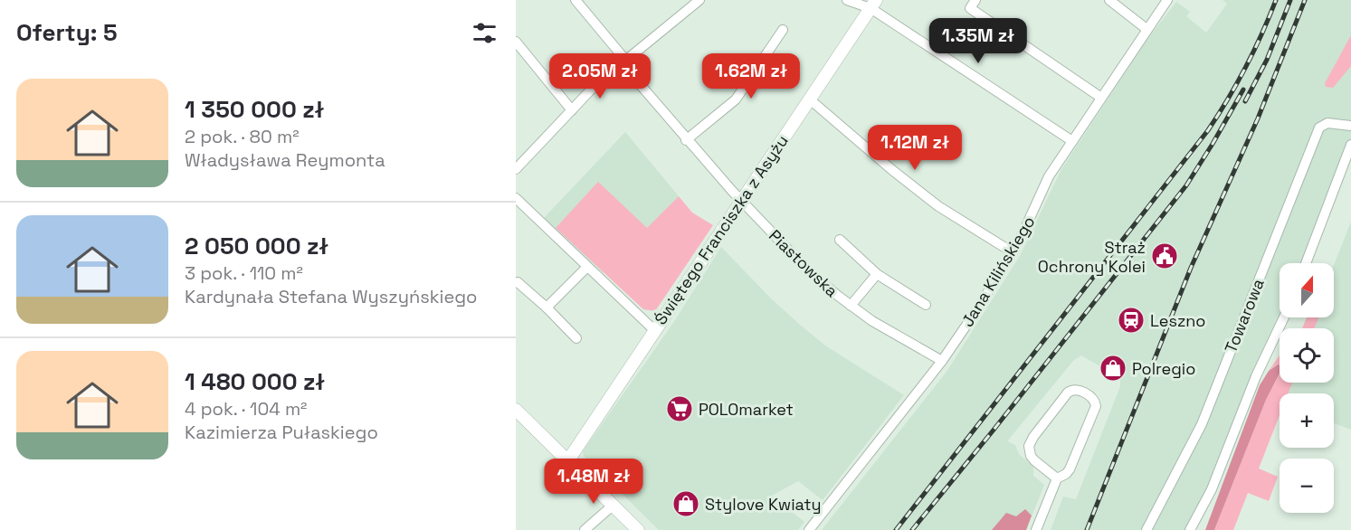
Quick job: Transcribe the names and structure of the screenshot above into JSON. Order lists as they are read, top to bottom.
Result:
{
  "streets": {
    "street": [
      "Świętego Franciszka z Asyżu",
      "Piastowska",
      "Jana Kilińskiego",
      "Towarowa"
    ]
  },
  "crossings": [
    ["Świętego Franciszka z Asyżu", "Piastowska"],
    ["Piastowska", "Jana Kilińskiego"]
  ],
  "places": {
    "public building": ["Straż Ochrony Kolei"],
    "station": ["Leszno"],
    "shop": ["Polregio", "Stylove Kwiaty"],
    "supermarket": ["POLOmarket"]
  },
  "north": "top",
  "page": {
    "heading": "Oferty: 5",
    "price": [
      "1.35M zł",
      "2.05M zł",
      "1.62M zł",
      "1.12M zł",
      "1.48M zł"
    ],
    "list": [
      {
        "name": "1 350 000 zł",
        "note": "2 pok. · 80 m² · Władysława Reymonta"
      },
      {
        "name": "2 050 000 zł",
        "note": "3 pok. · 110 m² · Kardynała Stefana Wyszyńskiego"
      },
      {
        "name": "1 480 000 zł",
        "note": "4 pok. · 104 m² · Kazimierza Pułaskiego"
      }
    ],
    "map_buttons": ["+", "−"]
  }
}
